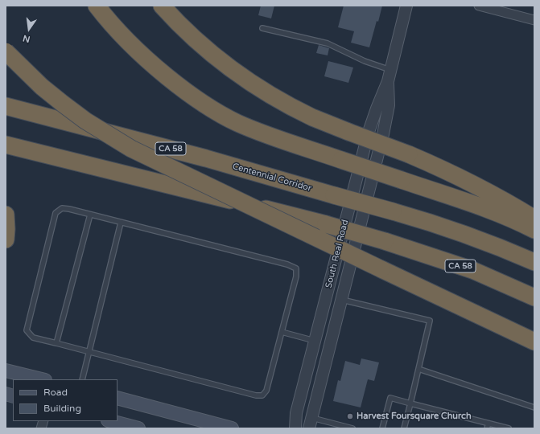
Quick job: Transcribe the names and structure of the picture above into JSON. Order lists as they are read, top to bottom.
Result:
{
  "streets": {
    "highway": ["CA 58", "Centennial Corridor"],
    "street": ["South Real Road"]
  },
  "places": ["Harvest Foursquare Church"],
  "legend": ["Road", "Building"],
  "north": "bottom"
}
